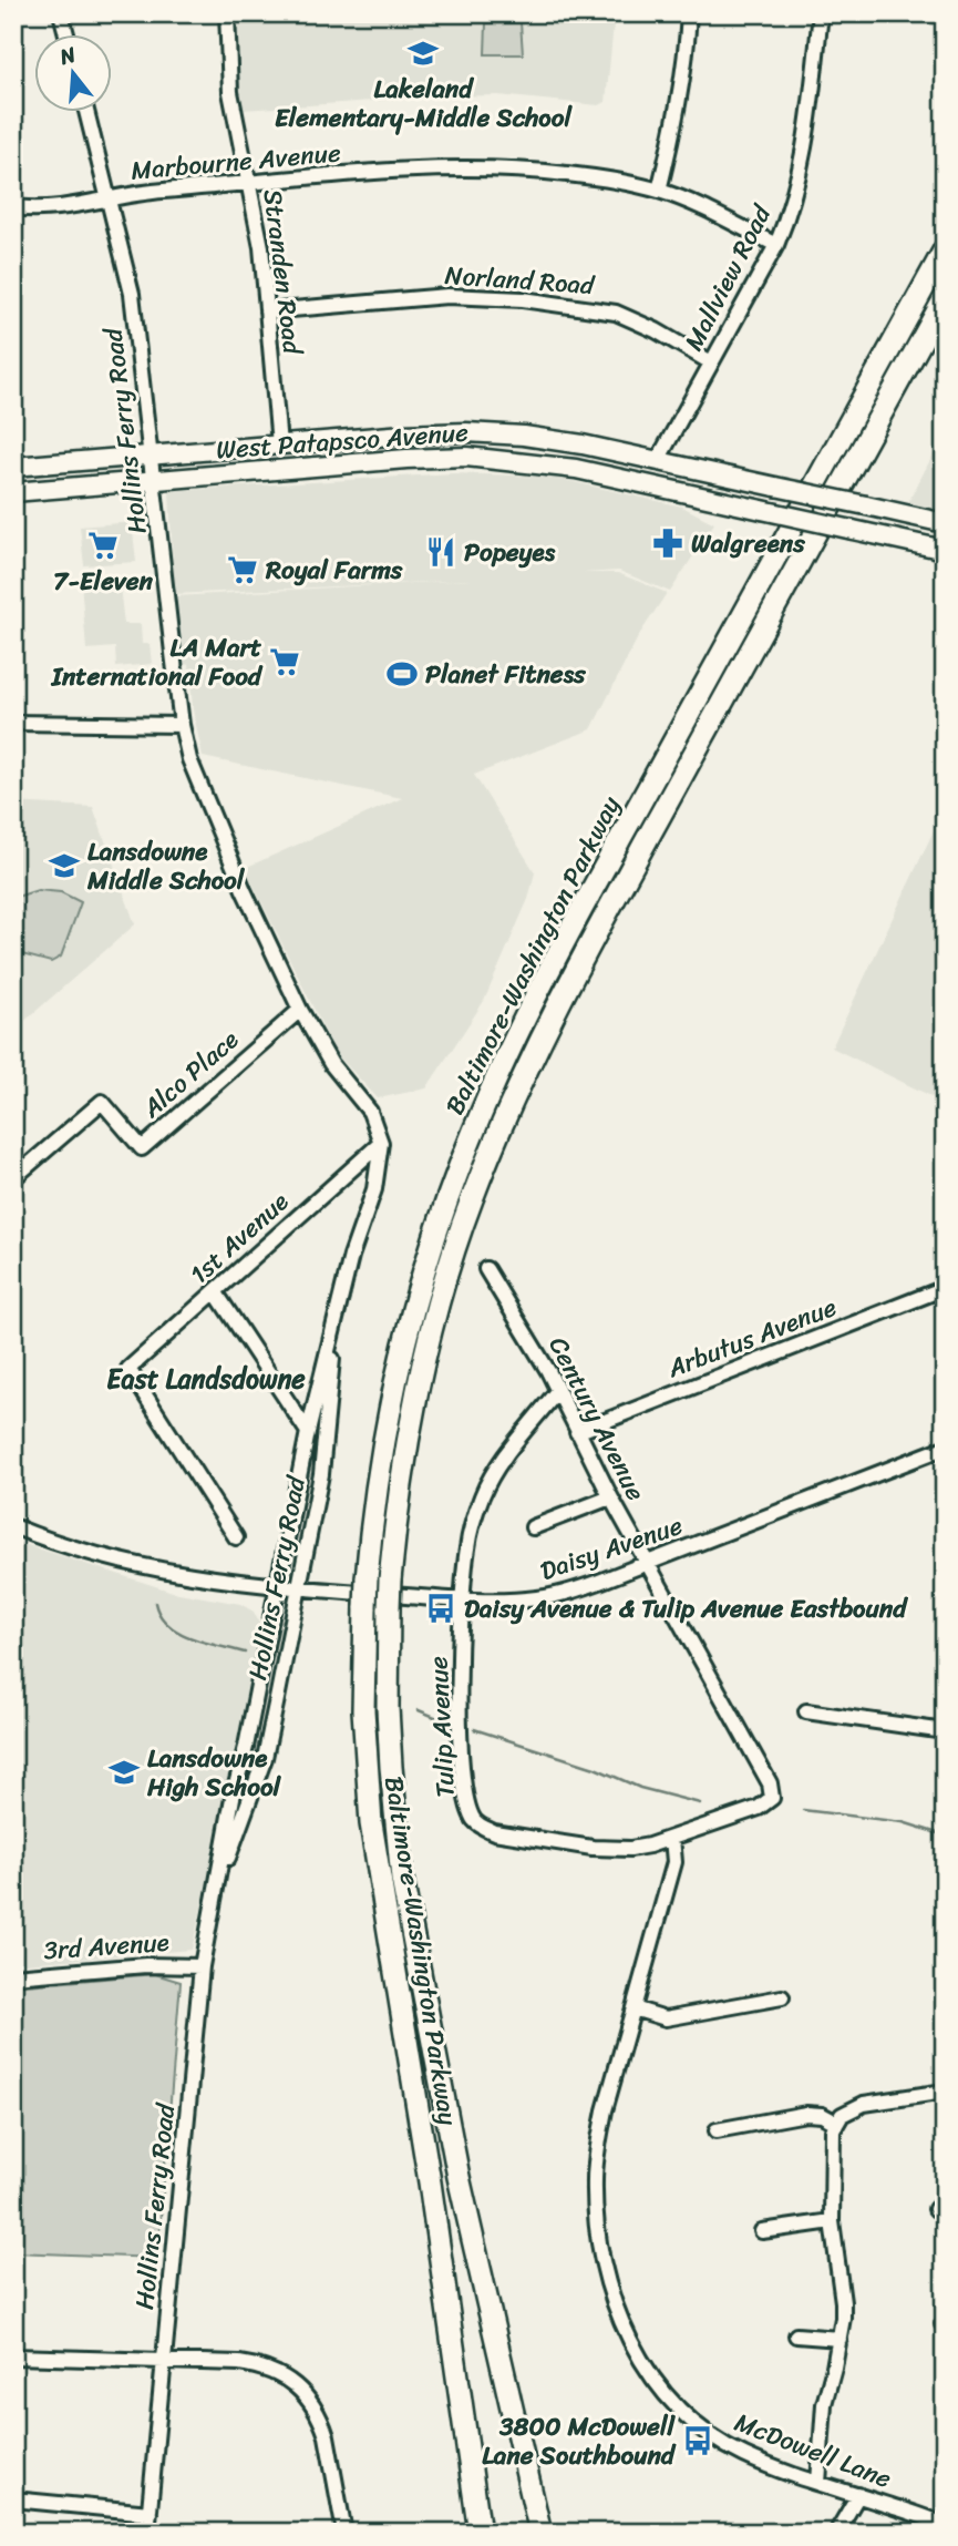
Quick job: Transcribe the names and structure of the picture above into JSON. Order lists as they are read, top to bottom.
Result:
{
  "streets": {
    "highway": ["Baltimore-Washington Parkway"],
    "main road": ["West Patapsco Avenue"],
    "street": [
      "Marbourne Avenue",
      "Stranden Road",
      "Mallview Road",
      "Norland Road",
      "Hollins Ferry Road",
      "Alco Place",
      "1st Avenue",
      "Arbutus Avenue",
      "Century Avenue",
      "Daisy Avenue",
      "Tulip Avenue",
      "3rd Avenue",
      "McDowell Lane"
    ]
  },
  "crossings": [
    ["Marbourne Avenue", "Stranden Road"],
    ["Marbourne Avenue", "Mallview Road"],
    ["Marbourne Avenue", "Hollins Ferry Road"],
    ["Stranden Road", "Norland Road"],
    ["Stranden Road", "West Patapsco Avenue"],
    ["Mallview Road", "Norland Road"],
    ["Mallview Road", "West Patapsco Avenue"],
    ["Hollins Ferry Road", "West Patapsco Avenue"],
    ["Hollins Ferry Road", "Alco Place"],
    ["Hollins Ferry Road", "1st Avenue"],
    ["Hollins Ferry Road", "Daisy Avenue"],
    ["Hollins Ferry Road", "3rd Avenue"],
    ["Arbutus Avenue", "Century Avenue"],
    ["Century Avenue", "Daisy Avenue"],
    ["Century Avenue", "Tulip Avenue"],
    ["Daisy Avenue", "Tulip Avenue"],
    ["Tulip Avenue", "McDowell Lane"]
  ],
  "districts": ["East Landsdowne"],
  "places": {
    "school or university": ["Lakeland Elementary-Middle School", "Lansdowne Middle School", "Lansdowne High School"],
    "pharmacy": ["Walgreens"],
    "supermarket": ["7-Eleven", "Royal Farms", "LA Mart International Food"],
    "restaurant": ["Popeyes"],
    "sports": ["Planet Fitness"],
    "bus stop": ["Daisy Avenue & Tulip Avenue Eastbound", "3800 McDowell Lane Southbound"]
  },
  "north": "top"
}
